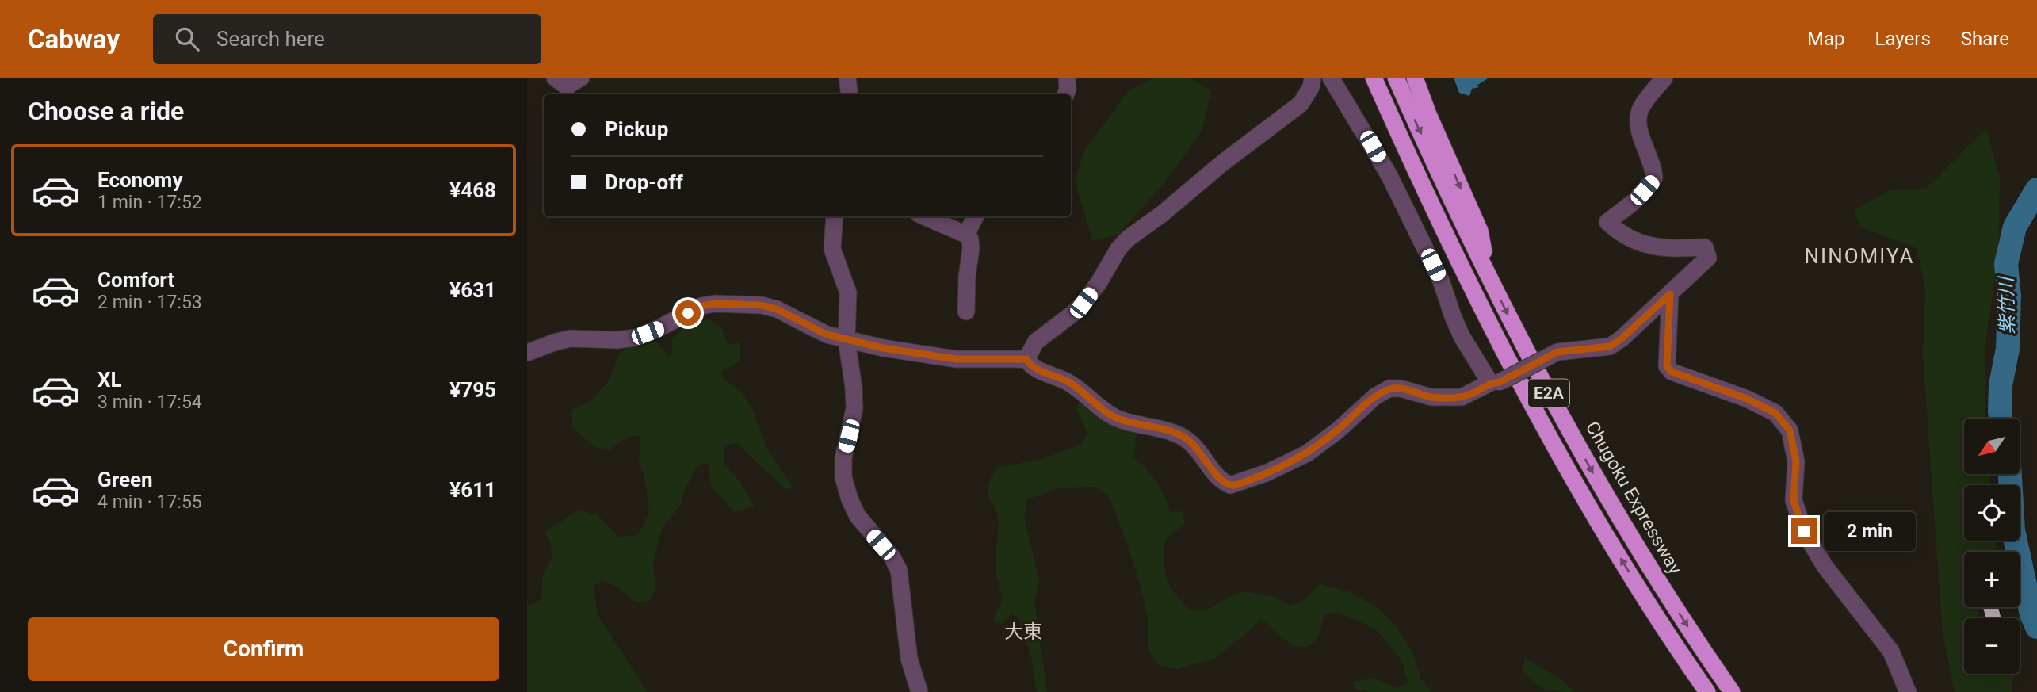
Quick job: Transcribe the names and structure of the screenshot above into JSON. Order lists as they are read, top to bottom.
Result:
{
  "streets": {
    "highway": ["E2A", "Chugoku Expressway"]
  },
  "districts": ["NINOMIYA", "大東"],
  "water": ["紫竹川"],
  "north": "bottom left",
  "page": {
    "header": "Cabway",
    "search": "Search here",
    "nav": ["Map", "Layers", "Share"],
    "heading": "Choose a ride",
    "banner": ["Pickup", "Drop-off"],
    "list": [
      {
        "name": "Economy",
        "note": "1 min · 17:52",
        "value": "¥468"
      },
      {
        "name": "Comfort",
        "note": "2 min · 17:53",
        "value": "¥631"
      },
      {
        "name": "XL",
        "note": "3 min · 17:54",
        "value": "¥795"
      },
      {
        "name": "Green",
        "note": "4 min · 17:55",
        "value": "¥611"
      }
    ],
    "map_buttons": ["+", "−"],
    "bubble": "2 min",
    "buttons": "Confirm"
  }
}
